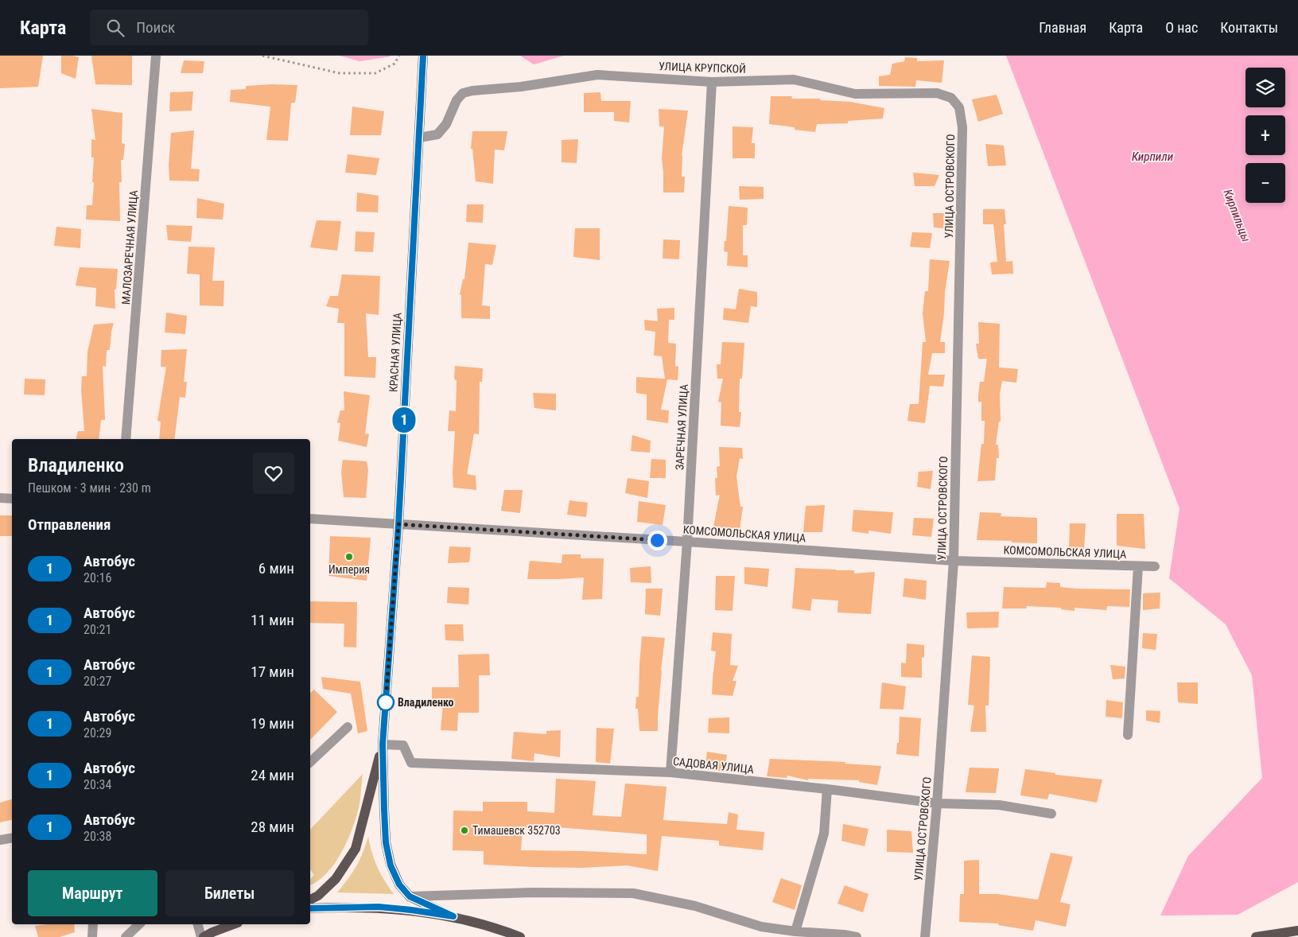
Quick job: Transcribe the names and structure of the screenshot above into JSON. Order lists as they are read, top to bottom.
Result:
{
  "streets": {
    "main road": ["КРАСНАЯ УЛИЦА"],
    "street": [
      "УЛИЦА КРУПСКОЙ",
      "УЛИЦА ОСТРОВСКОГО",
      "МАЛОЗАРЕЧНАЯ УЛИЦА",
      "ЗАРЕЧНАЯ УЛИЦА",
      "КОМСОМОЛЬСКАЯ УЛИЦА",
      "САДОВАЯ УЛИЦА"
    ]
  },
  "crossings": [
    ["УЛИЦА КРУПСКОЙ", "УЛИЦА ОСТРОВСКОГО"],
    ["УЛИЦА КРУПСКОЙ", "КРАСНАЯ УЛИЦА"],
    ["УЛИЦА КРУПСКОЙ", "ЗАРЕЧНАЯ УЛИЦА"],
    ["УЛИЦА ОСТРОВСКОГО", "КОМСОМОЛЬСКАЯ УЛИЦА"],
    ["УЛИЦА ОСТРОВСКОГО", "САДОВАЯ УЛИЦА"],
    ["КРАСНАЯ УЛИЦА", "КОМСОМОЛЬСКАЯ УЛИЦА"],
    ["КРАСНАЯ УЛИЦА", "САДОВАЯ УЛИЦА"],
    ["ЗАРЕЧНАЯ УЛИЦА", "КОМСОМОЛЬСКАЯ УЛИЦА"],
    ["ЗАРЕЧНАЯ УЛИЦА", "САДОВАЯ УЛИЦА"]
  ],
  "water": ["Кирпили", "Кирпильцы"],
  "places": ["Империя", "Владиленко", "Тимашевск 352703"],
  "lines": ["bus line 1"],
  "page": {
    "header": "Карта",
    "search": "Поиск",
    "nav": [
      "Главная",
      "Карта",
      "О нас",
      "Контакты"
    ],
    "on_map": "1",
    "map_buttons": ["+", "−"],
    "heading": [
      ["Владиленко", "Пешком · 3 мин · 230 m"],
      "Отправления"
    ],
    "list": [
      {
        "mark": "1",
        "name": "Автобус",
        "note": "20:16",
        "value": "6 мин"
      },
      {
        "mark": "1",
        "name": "Автобус",
        "note": "20:21",
        "value": "11 мин"
      },
      {
        "mark": "1",
        "name": "Автобус",
        "note": "20:27",
        "value": "17 мин"
      },
      {
        "mark": "1",
        "name": "Автобус",
        "note": "20:29",
        "value": "19 мин"
      },
      {
        "mark": "1",
        "name": "Автобус",
        "note": "20:34",
        "value": "24 мин"
      },
      {
        "mark": "1",
        "name": "Автобус",
        "note": "20:38",
        "value": "28 мин"
      }
    ],
    "buttons": ["Маршрут", "Билеты"]
  }
}
